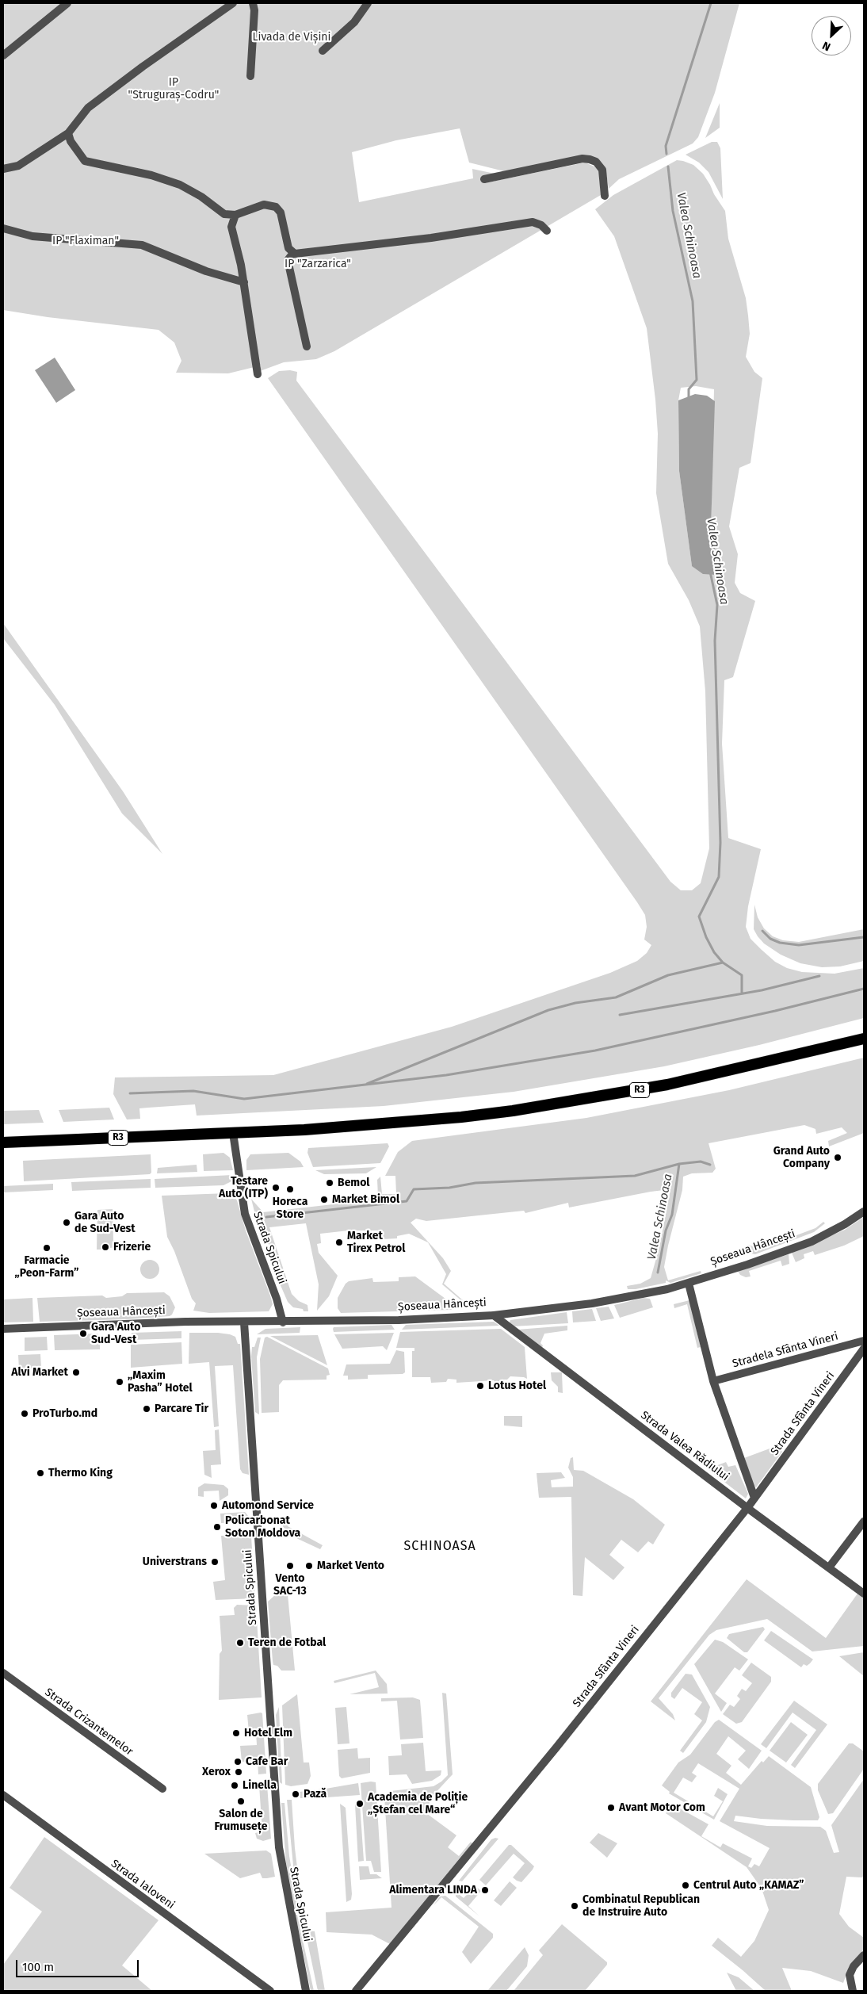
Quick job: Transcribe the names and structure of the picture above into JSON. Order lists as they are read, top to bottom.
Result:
{
  "streets": {
    "highway": ["R3"],
    "street": [
      "Strada Spicului",
      "Șoseaua Hâncești",
      "Stradela Sfânta Vineri",
      "Strada Sfânta Vineri",
      "Strada Valea Rădiului",
      "Strada Crizantemelor",
      "Strada Ialoveni"
    ]
  },
  "crossings": [
    ["R3", "Strada Spicului"],
    ["Strada Spicului", "Șoseaua Hâncești"],
    ["Șoseaua Hâncești", "Strada Valea Rădiului"],
    ["Stradela Sfânta Vineri", "Strada Valea Rădiului"],
    ["Strada Sfânta Vineri", "Strada Valea Rădiului"]
  ],
  "districts": ["SCHINOASA"],
  "water": ["Valea Schinoasa"],
  "parks": [
    "Livada de Vișini",
    "IP \"Struguraș-Codru\"",
    "IP \"Flaximan\"",
    "IP \"Zarzarica\""
  ],
  "places": [
    "Grand Auto Company",
    "Bemol",
    "Testare Auto (ITP)",
    "Horeca Store",
    "Market Bimol",
    "Gara Auto de Sud-Vest",
    "Market Tirex Petrol",
    "Frizerie",
    "Farmacie „Peon-Farm”",
    "Gara Auto Sud-Vest",
    "Alvi Market",
    "„Maxim Pasha” Hotel",
    "Lotus Hotel",
    "Parcare Tir",
    "ProTurbo.md",
    "Thermo King",
    "Automond Service",
    "Policarbonat Soton Moldova",
    "Universtrans",
    "Vento SAC-13",
    "Market Vento",
    "Teren de Fotbal",
    "Hotel Elm",
    "Cafe Bar",
    "Xerox",
    "Linella",
    "Pază",
    "Salon de Frumusețe",
    "Academia de Poliție „Ștefan cel Mare“",
    "Avant Motor Com",
    "Centrul Auto „KAMAZ”",
    "Alimentara LINDA",
    "Combinatul Republican de Instruire Auto"
  ],
  "scale_bar": "100 m",
  "north": "bottom left"
}
